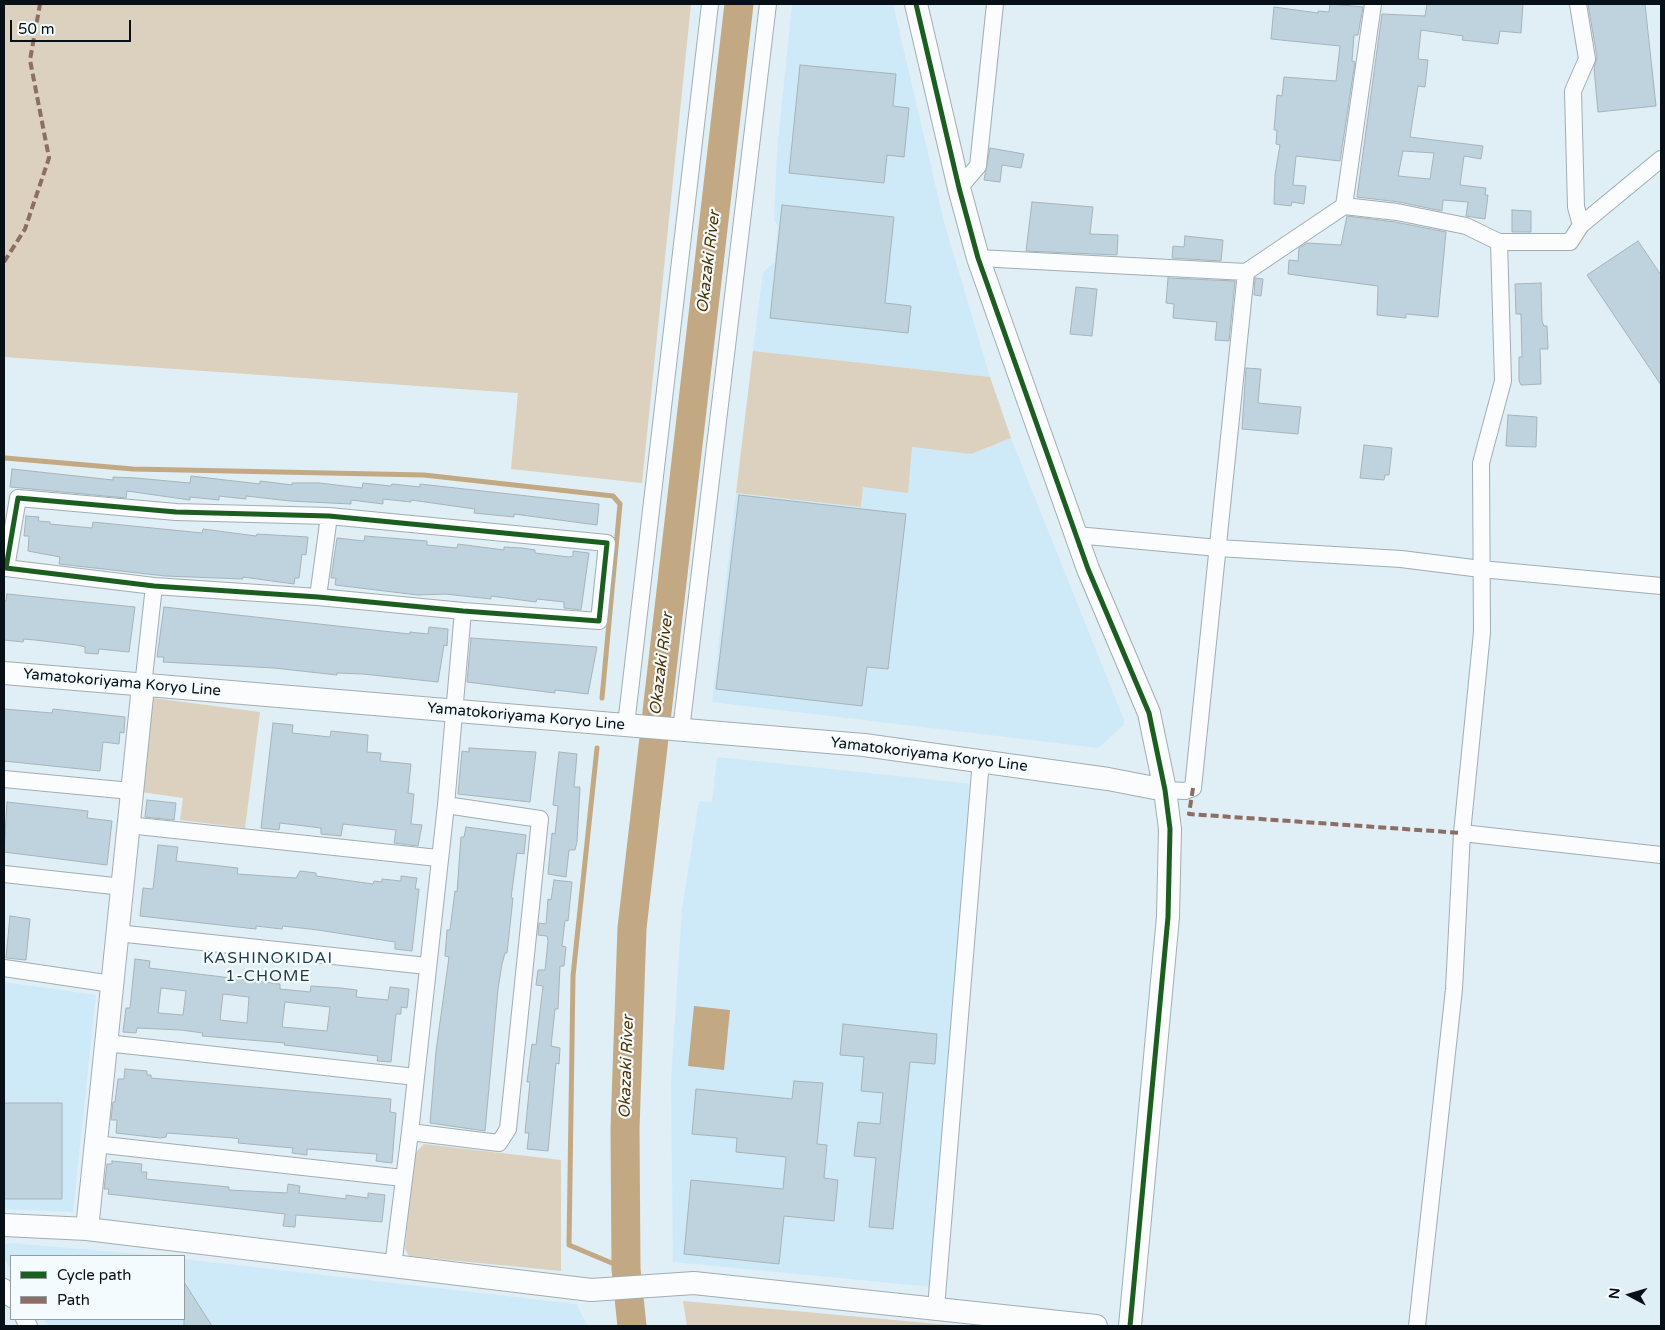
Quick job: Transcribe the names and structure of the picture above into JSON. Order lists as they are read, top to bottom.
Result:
{
  "streets": {
    "street": ["Yamatokoriyama Koryo Line"]
  },
  "districts": ["KASHINOKIDAI 1-CHOME"],
  "water": ["Okazaki River"],
  "legend": ["Cycle path", "Path"],
  "scale_bar": "50 m",
  "north": "left"
}
